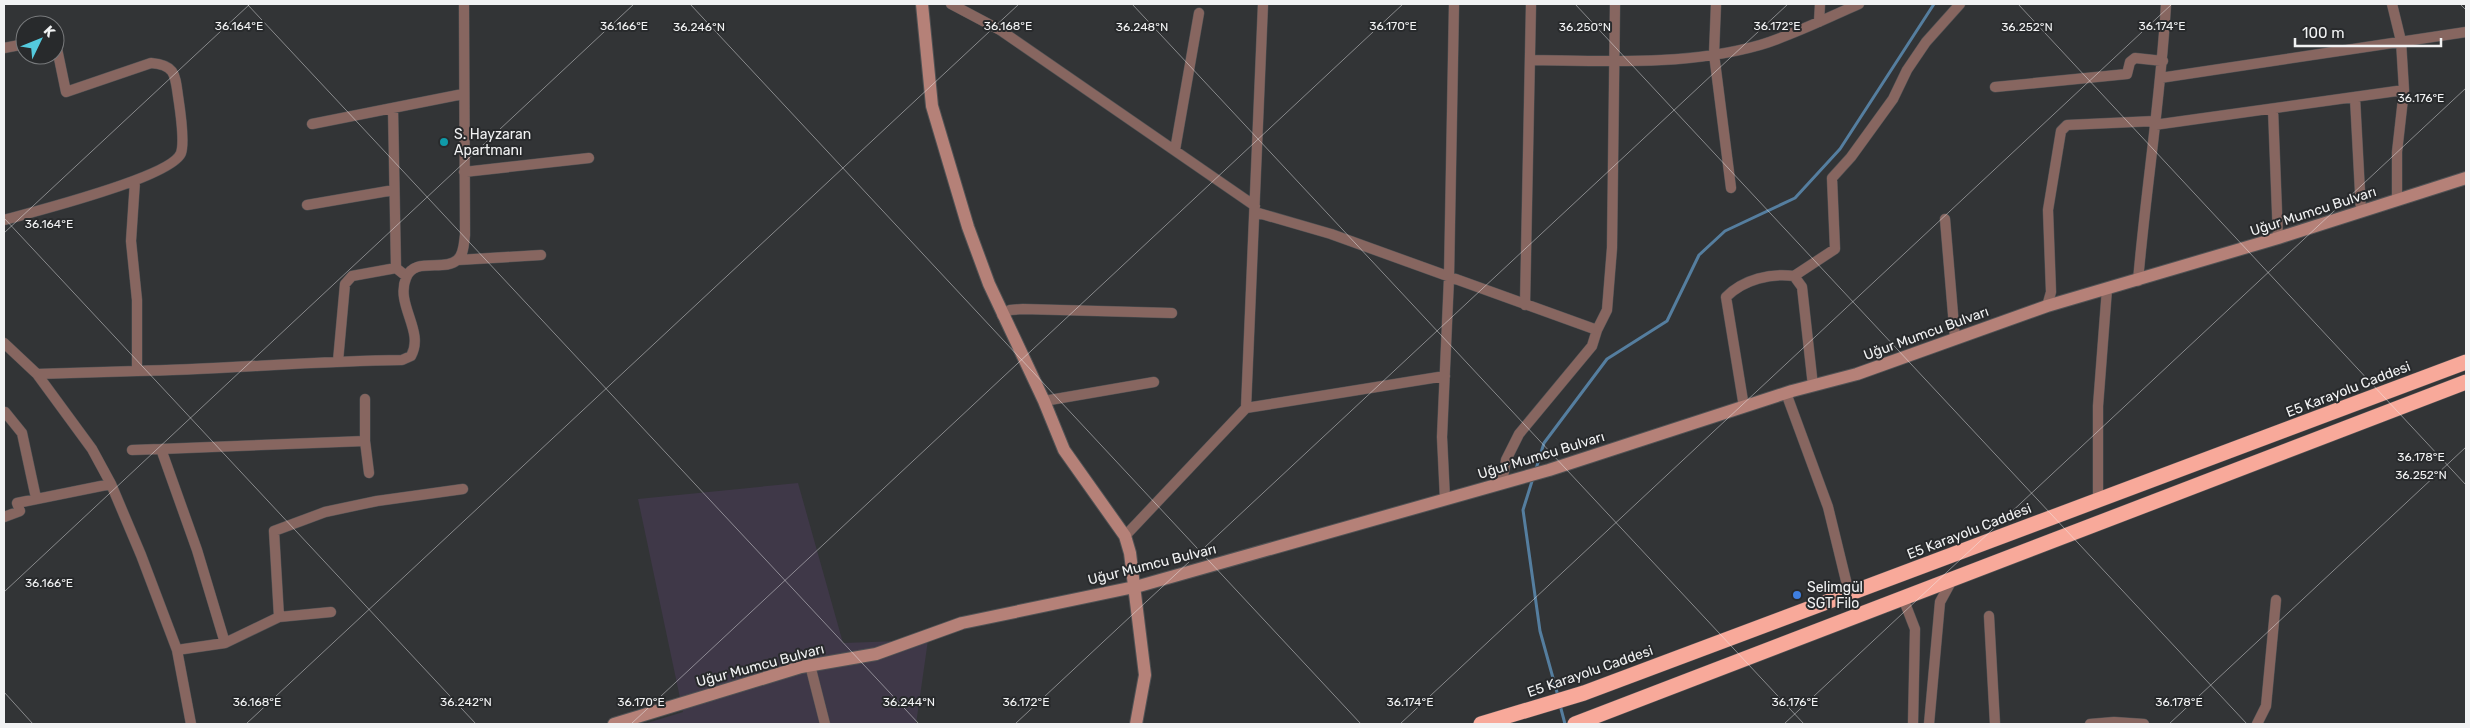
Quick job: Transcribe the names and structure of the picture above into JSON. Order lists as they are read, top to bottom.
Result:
{
  "streets": {
    "highway": ["E5 Karayolu Caddesi"],
    "street": ["Uğur Mumcu Bulvarı"]
  },
  "places": ["S. Hayzaran Apartmanı", "Selimgül SGT Filo"],
  "scale_bar": "100 m",
  "north": "top right",
  "coordinates": [
    "36.164°E",
    "36.166°E",
    "36.168°E",
    "36.170°E",
    "36.172°E",
    "36.174°E",
    "36.248°N",
    "36.252°N",
    "36.246°N",
    "36.250°N",
    "36.176°E",
    "36.178°E",
    "36.242°N",
    "36.244°N"
  ]
}
